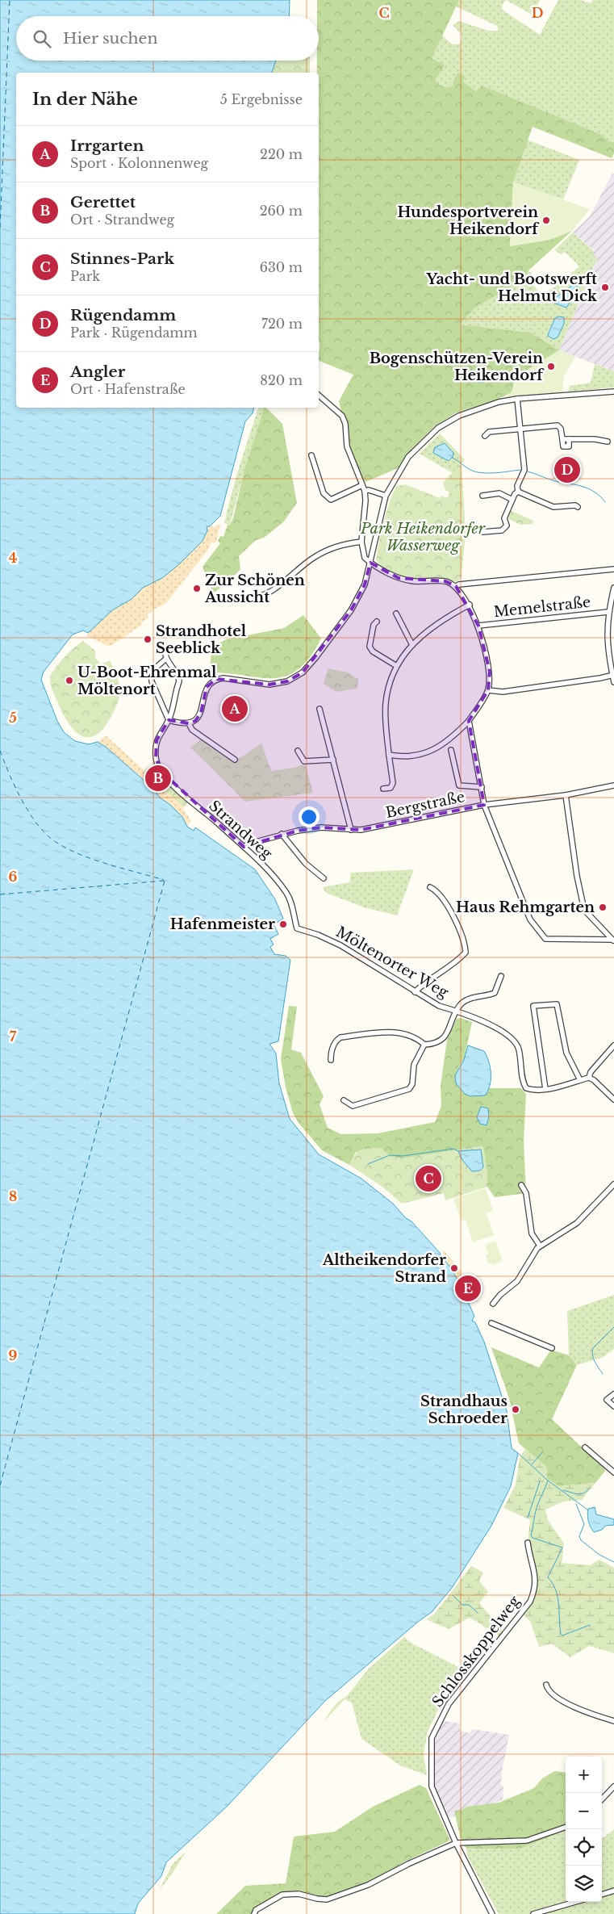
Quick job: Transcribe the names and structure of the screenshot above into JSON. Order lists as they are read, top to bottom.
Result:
{
  "streets": {
    "street": [
      "Memelstraße",
      "Bergstraße",
      "Strandweg",
      "Möltenorter Weg",
      "Schlosskoppelweg"
    ]
  },
  "crossings": [
    ["Bergstraße", "Strandweg"],
    ["Strandweg", "Möltenorter Weg"]
  ],
  "parks": ["Park Heikendorfer Wasserweg"],
  "places": [
    "Hundesportverein Heikendorf",
    "Yacht- und Bootswerft Helmut Dick",
    "Bogenschützen-Verein Heikendorf",
    "Zur Schönen Aussicht",
    "Strandhotel Seeblick",
    "U-Boot-Ehrenmal Möltenort",
    "Haus Rehmgarten",
    "Hafenmeister",
    "Altheikendorfer Strand",
    "Strandhaus Schroeder"
  ],
  "page": {
    "search": "Hier suchen",
    "heading": ["In der Nähe", "5 Ergebnisse"],
    "list": [
      {
        "mark": "A",
        "name": "Irrgarten",
        "note": "Sport · Kolonnenweg",
        "value": "220 m"
      },
      {
        "mark": "B",
        "name": "Gerettet",
        "note": "Ort · Strandweg",
        "value": "260 m"
      },
      {
        "mark": "C",
        "name": "Stinnes-Park",
        "note": "Park",
        "value": "630 m"
      },
      {
        "mark": "D",
        "name": "Rügendamm",
        "note": "Park · Rügendamm",
        "value": "720 m"
      },
      {
        "mark": "E",
        "name": "Angler",
        "note": "Ort · Hafenstraße",
        "value": "820 m"
      }
    ],
    "pins": [
      "D",
      "A",
      "B",
      "C",
      "E"
    ],
    "map_buttons": ["+", "−"]
  },
  "grid": {
    "columns": ["C", "D"],
    "rows": [
      "4",
      "5",
      "6",
      "7",
      "8",
      "9"
    ]
  }
}
